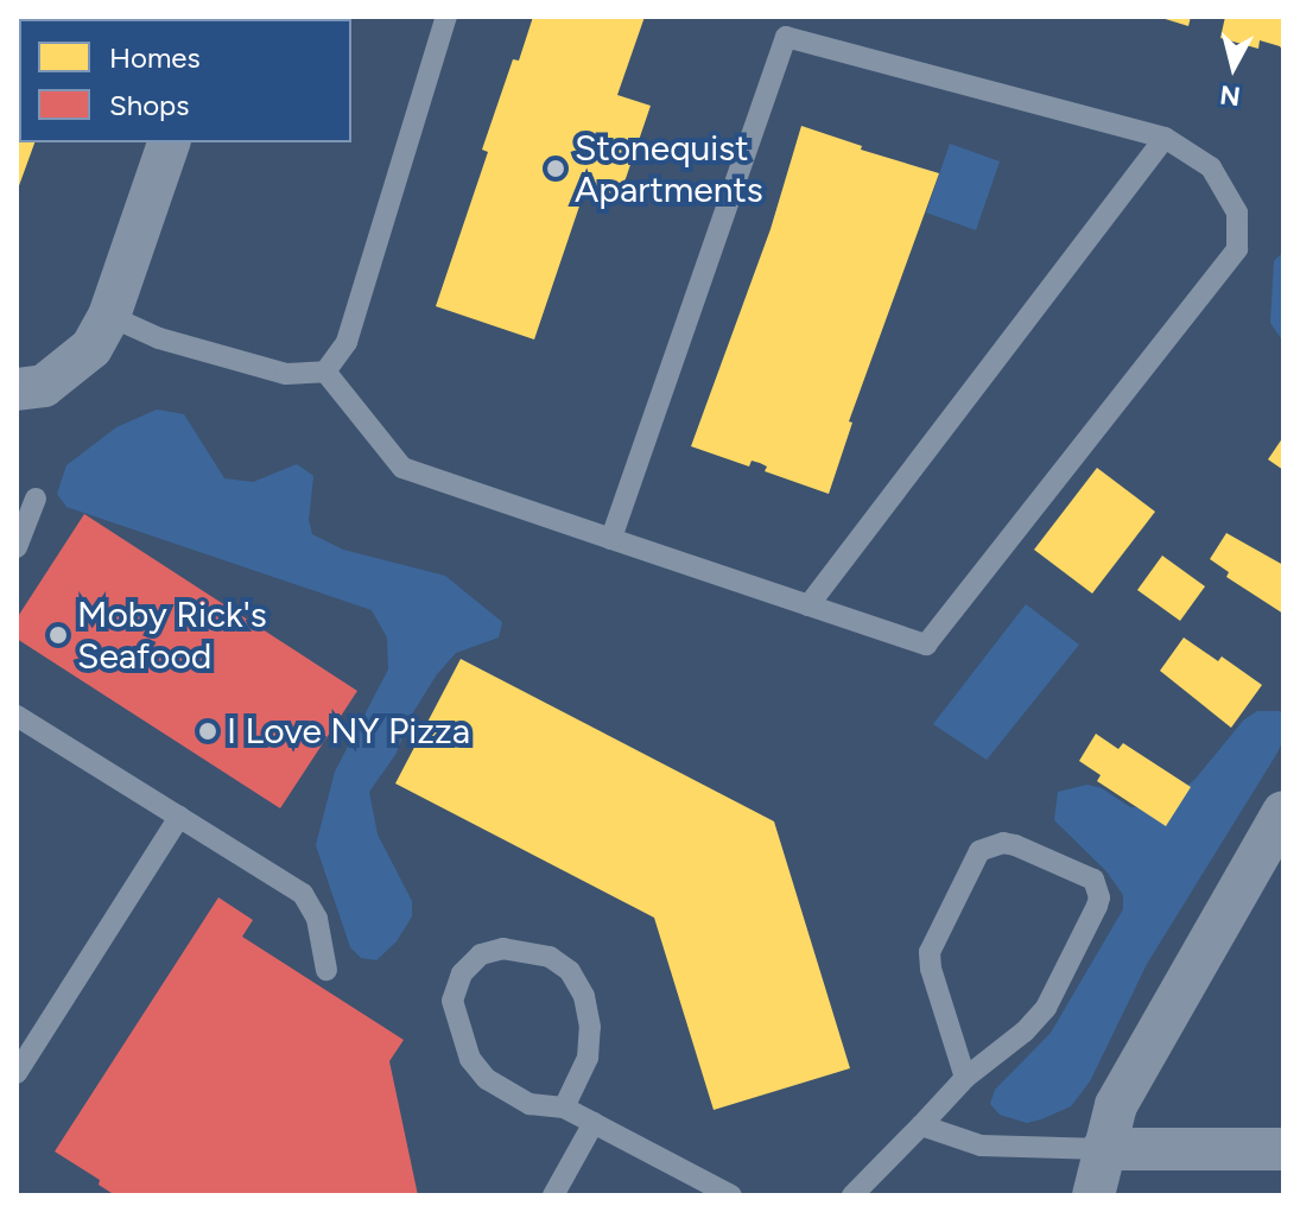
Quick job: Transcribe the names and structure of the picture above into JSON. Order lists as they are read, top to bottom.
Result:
{
  "places": ["Stonequist Apartments", "Moby Rick's Seafood", "I Love NY Pizza"],
  "legend": ["Homes", "Shops"],
  "north": "bottom"
}
